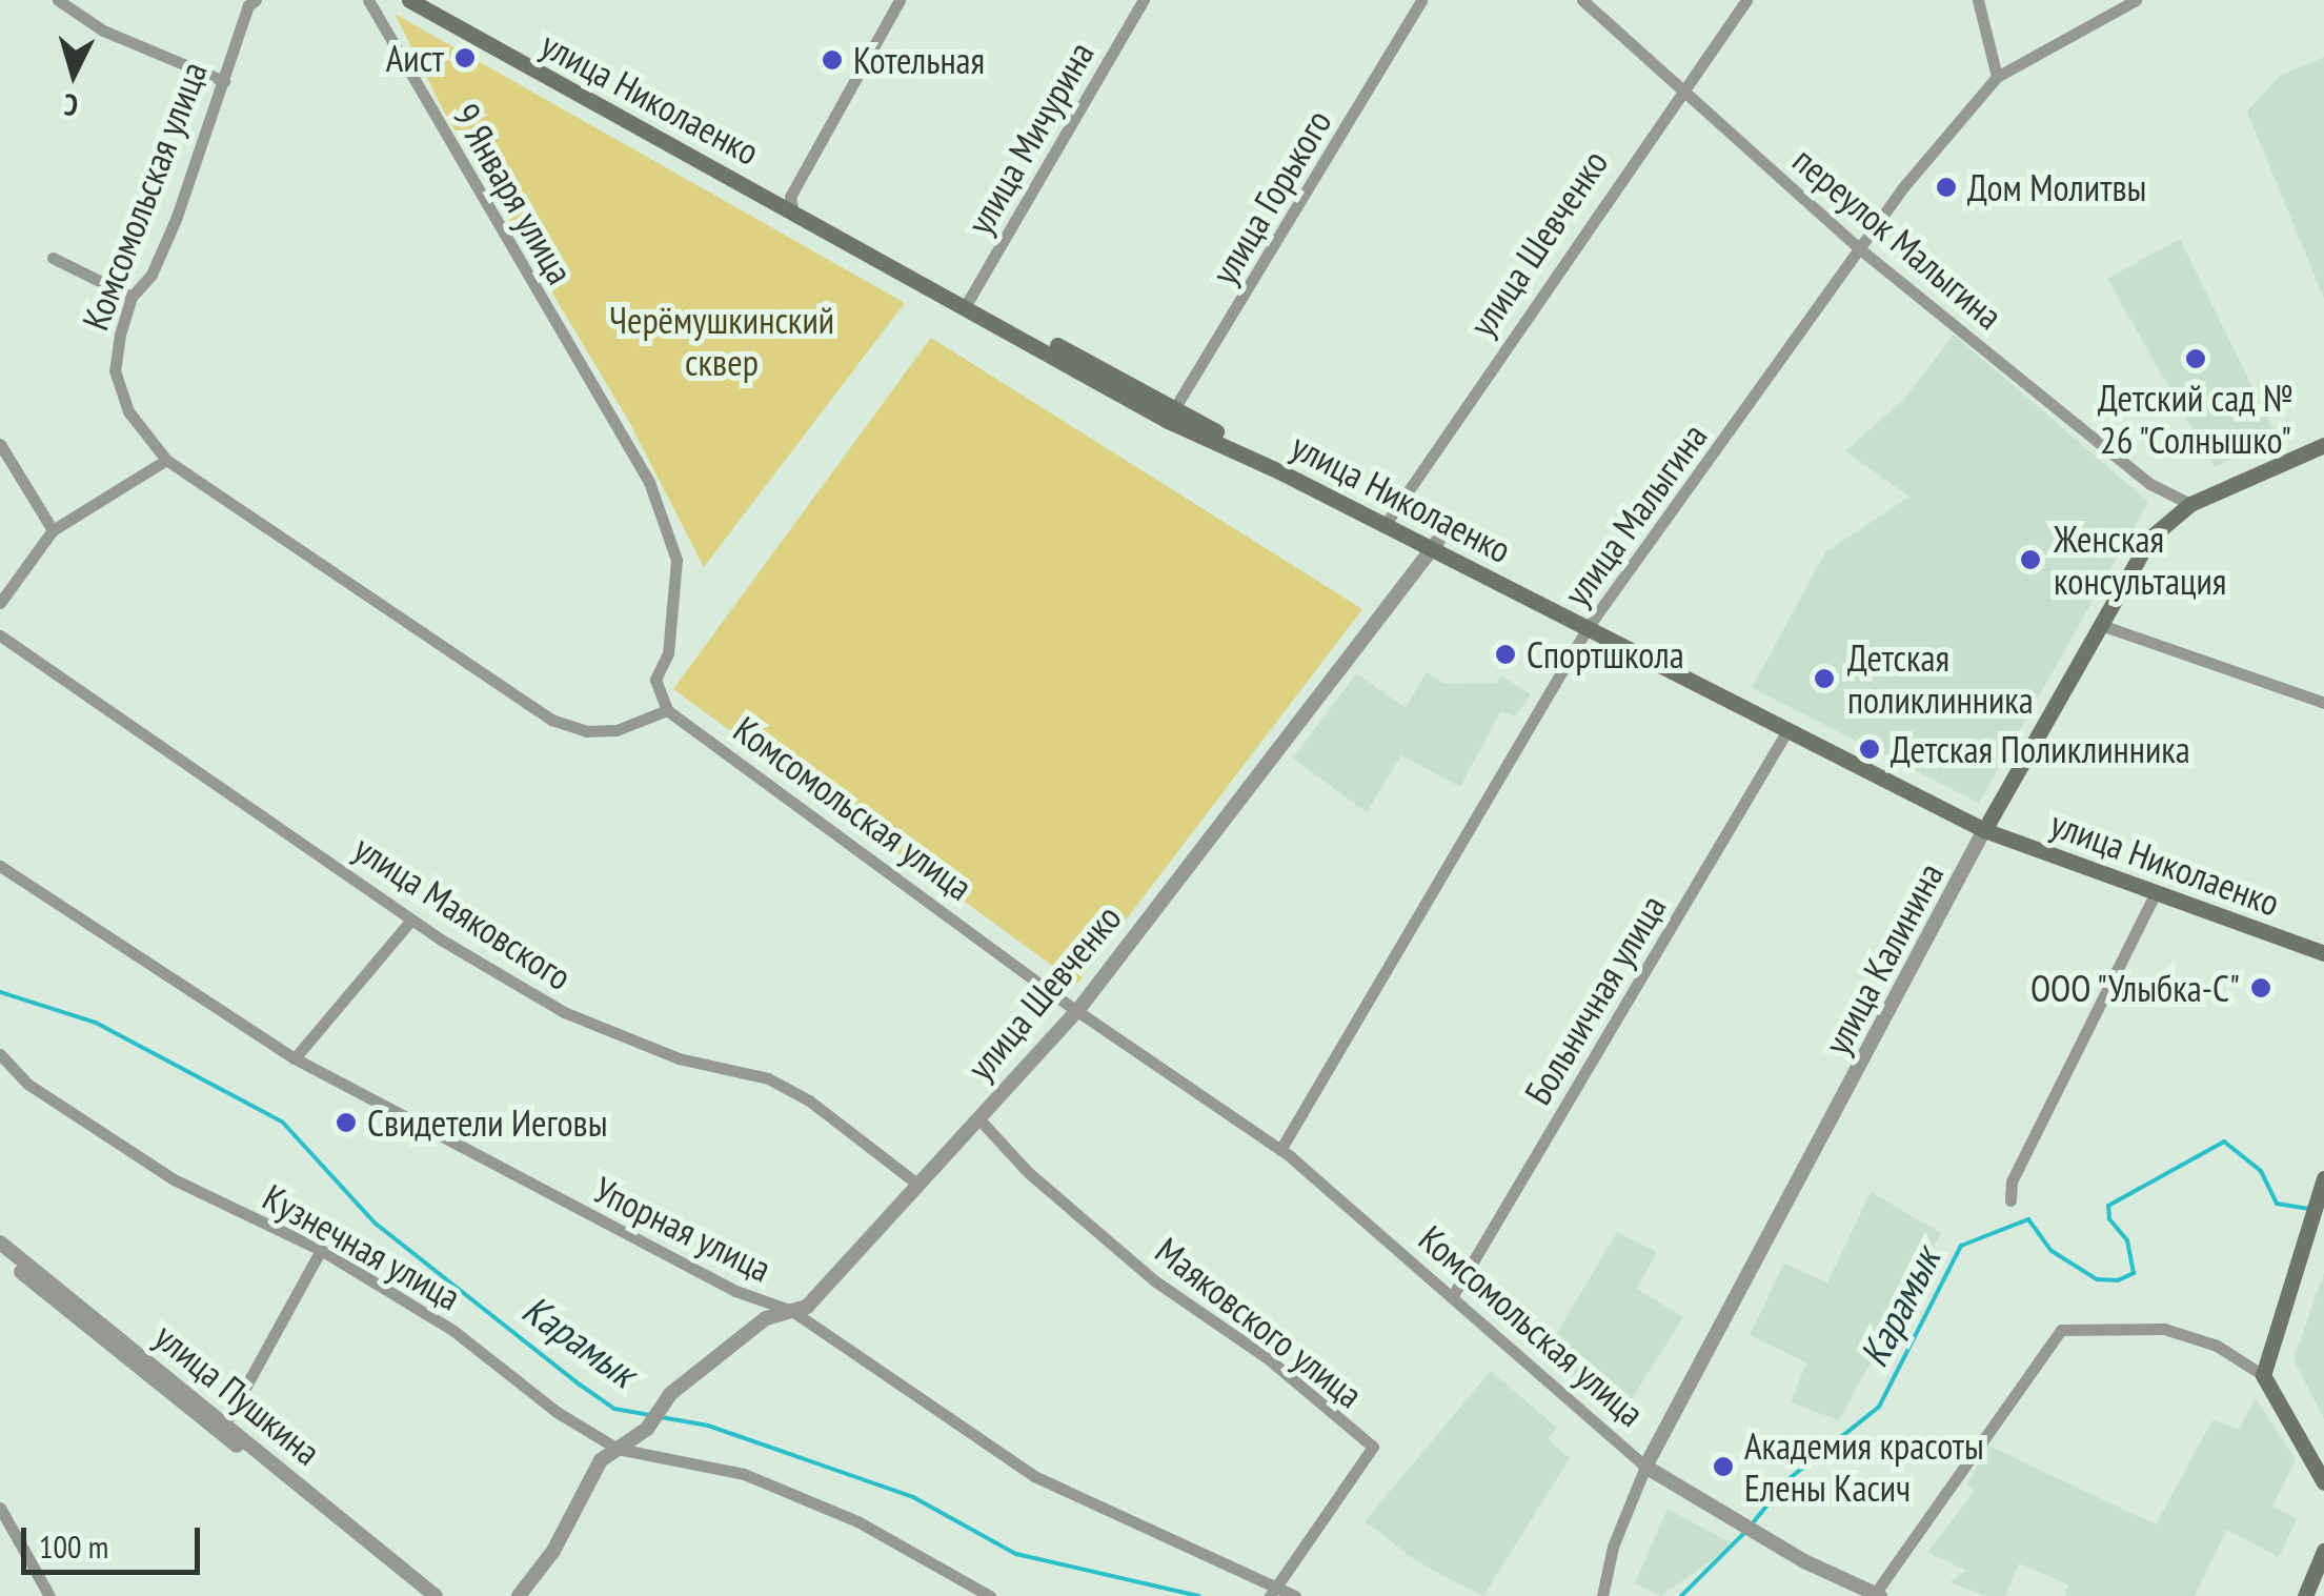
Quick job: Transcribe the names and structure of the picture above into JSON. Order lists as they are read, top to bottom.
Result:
{
  "streets": {
    "main road": ["улица Николаенко", "улица Калинина"],
    "street": [
      "улица Мичурина",
      "9 Января улица",
      "Комсомольская улица",
      "улица Горького",
      "переулок Малыгина",
      "улица Шевченко",
      "улица Малыгина",
      "улица Маяковского",
      "Больничная улица",
      "Упорная улица",
      "Кузнечная улица",
      "Маяковского улица",
      "улица Пушкина"
    ]
  },
  "crossings": [
    ["улица Николаенко", "улица Мичурина"],
    ["улица Николаенко", "улица Горького"],
    ["улица Николаенко", "улица Шевченко"],
    ["улица Николаенко", "улица Малыгина"],
    ["улица Николаенко", "улица Калинина"],
    ["улица Николаенко", "Больничная улица"],
    ["9 Января улица", "Комсомольская улица"],
    ["Комсомольская улица", "улица Шевченко"],
    ["Комсомольская улица", "улица Малыгина"],
    ["Комсомольская улица", "улица Калинина"],
    ["Комсомольская улица", "Больничная улица"],
    ["переулок Малыгина", "улица Шевченко"],
    ["переулок Малыгина", "улица Малыгина"],
    ["переулок Малыгина", "улица Калинина"],
    ["улица Шевченко", "улица Маяковского"],
    ["улица Шевченко", "Упорная улица"],
    ["улица Шевченко", "Кузнечная улица"],
    ["улица Шевченко", "Маяковского улица"],
    ["Упорная улица", "Маяковского улица"]
  ],
  "water": ["Карамык"],
  "parks": ["Черёмушкинский сквер"],
  "places": [
    "Аист",
    "Котельная",
    "Дом Молитвы",
    "Детский сад № 26 \"Солнышко\"",
    "Женская консультация",
    "Спортшкола",
    "Детская поликлинника",
    "Детская Поликлинника",
    "ООО \"Улыбка-С\"",
    "Свидетели Иеговы",
    "Академия красоты Елены Касич"
  ],
  "scale_bar": "100 m",
  "north": "bottom"
}
